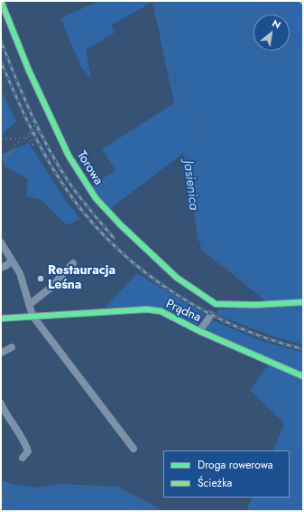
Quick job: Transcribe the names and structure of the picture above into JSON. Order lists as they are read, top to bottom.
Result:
{
  "streets": {
    "street": ["Torowa", "Prądna"]
  },
  "water": ["Jasienica"],
  "places": ["Restauracja Leśna"],
  "legend": ["Droga rowerowa", "Ścieżka"],
  "north": "top right"
}
